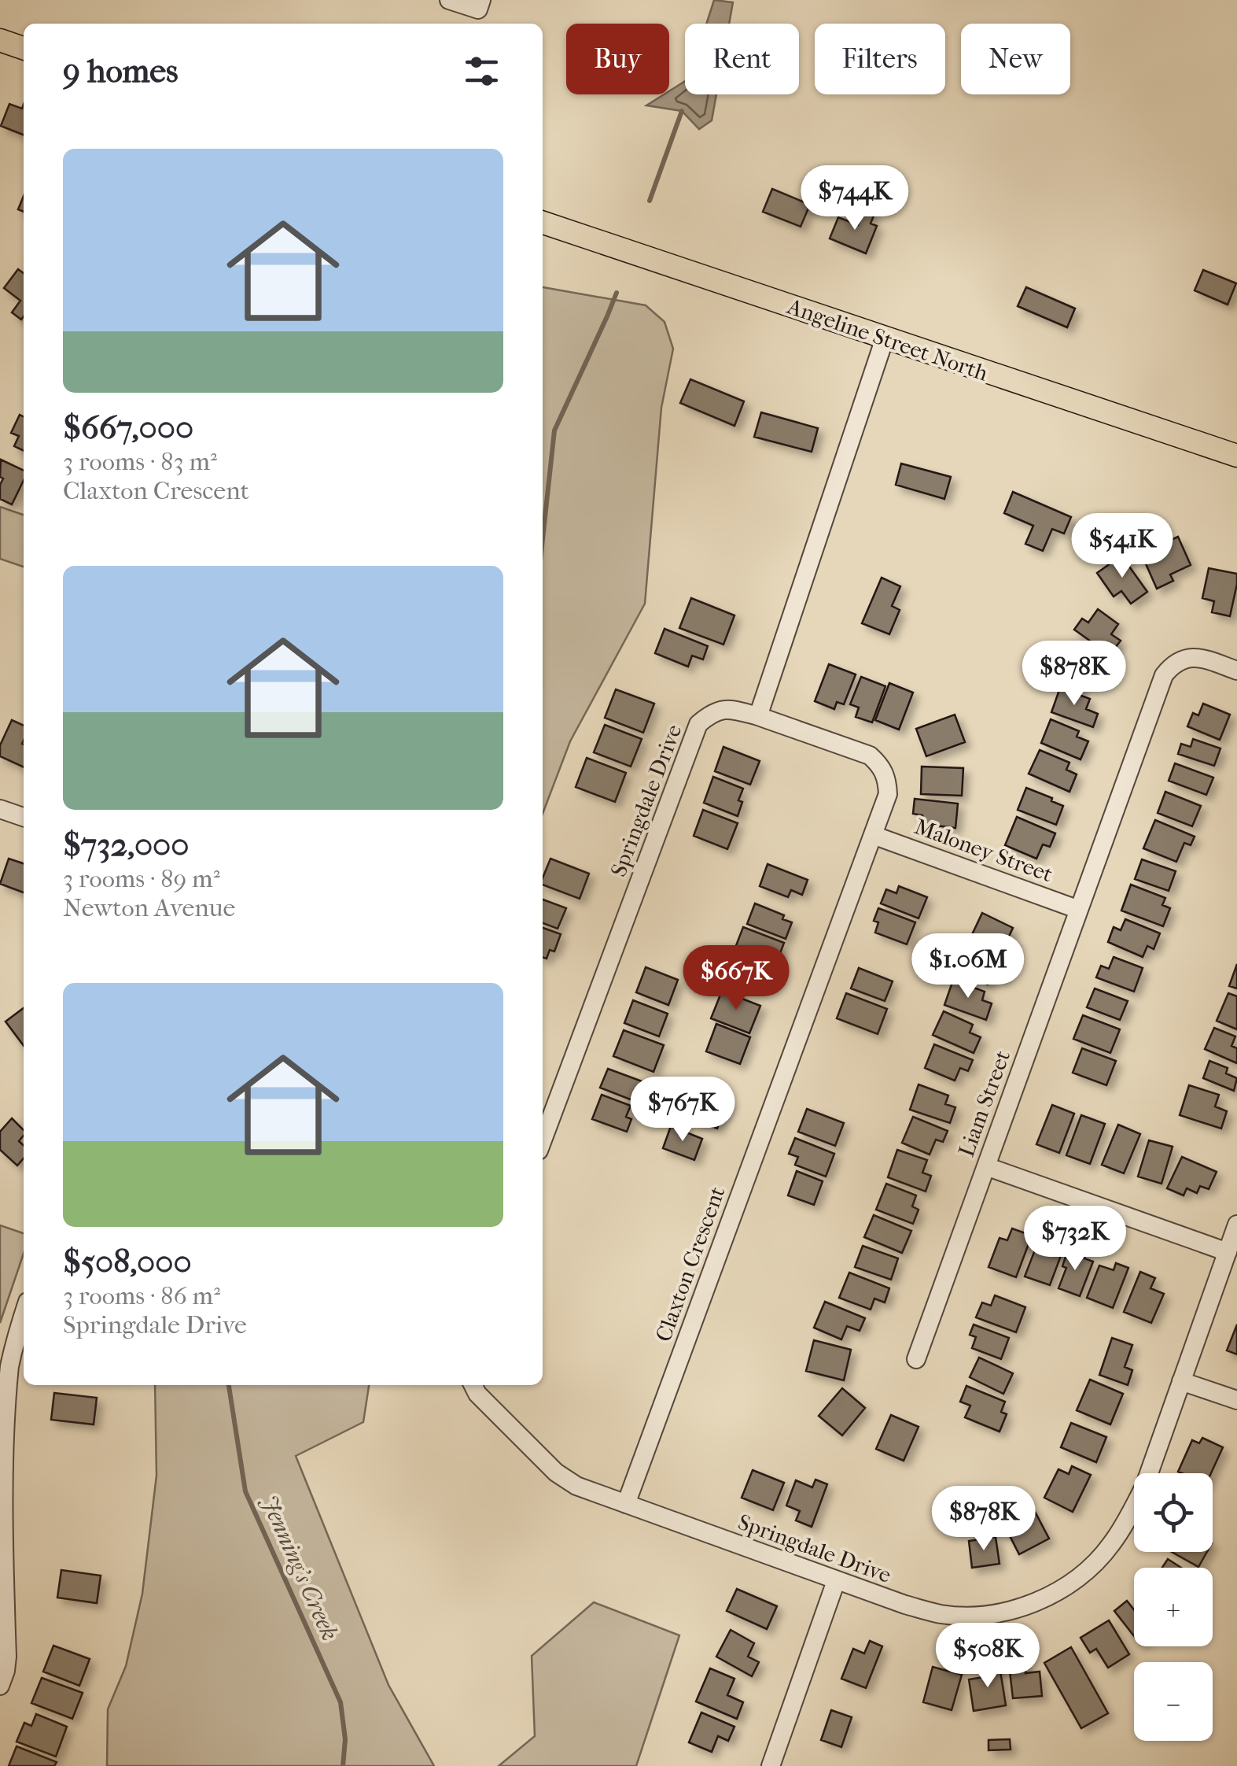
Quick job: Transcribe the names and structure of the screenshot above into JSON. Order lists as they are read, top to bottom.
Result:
{
  "streets": {
    "main road": ["Angeline Street North"],
    "street": [
      "Springdale Drive",
      "Maloney Street",
      "Liam Street",
      "Claxton Crescent"
    ]
  },
  "crossings": [
    ["Springdale Drive", "Claxton Crescent"],
    ["Maloney Street", "Liam Street"],
    ["Maloney Street", "Claxton Crescent"]
  ],
  "water": ["Jenning's Creek"],
  "page": {
    "chip": [
      "Buy",
      "Rent",
      "Filters",
      "New"
    ],
    "heading": "9 homes",
    "list": [
      {
        "name": "$667,000",
        "note": "3 rooms · 83 m² · Claxton Crescent"
      },
      {
        "name": "$732,000",
        "note": "3 rooms · 89 m² · Newton Avenue"
      },
      {
        "name": "$508,000",
        "note": "3 rooms · 86 m² · Springdale Drive"
      }
    ],
    "price": [
      "$744K",
      "$541K",
      "$878K",
      "$1.06M",
      "$667K",
      "$767K",
      "$732K",
      "$878K",
      "$508K"
    ],
    "map_buttons": ["+", "−"]
  }
}
